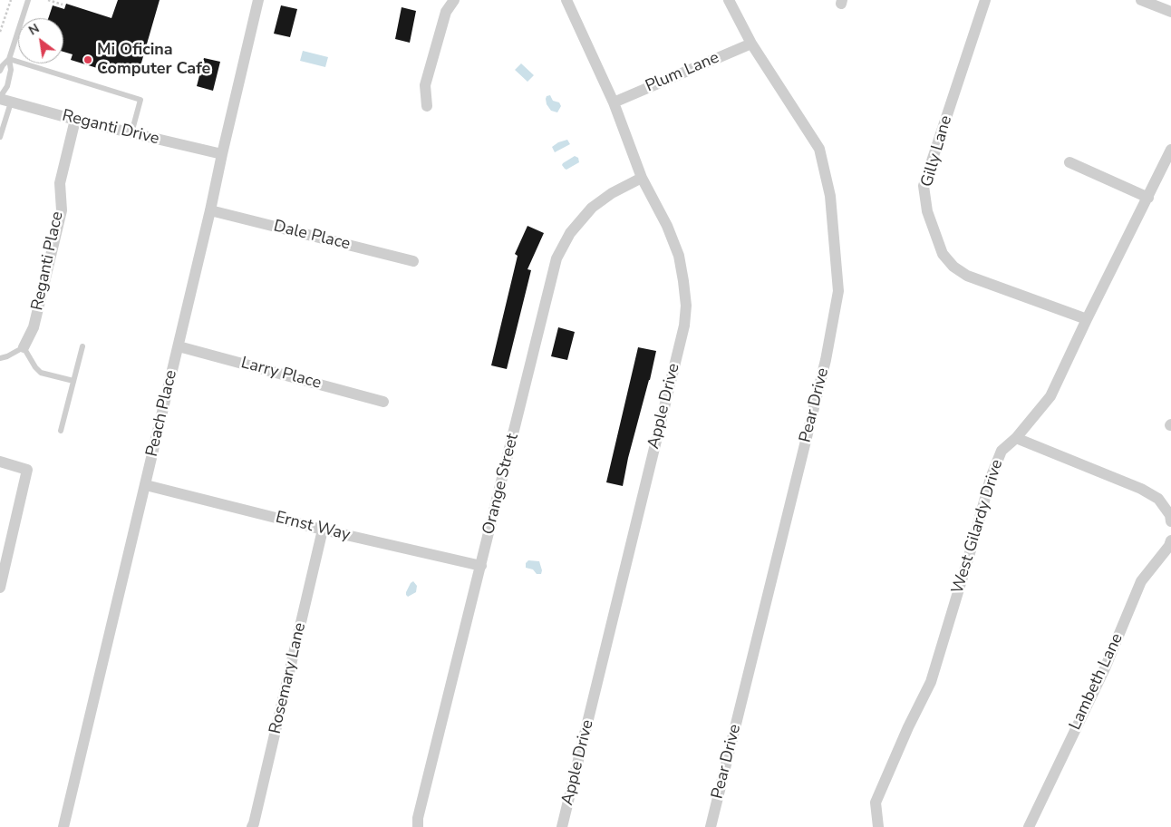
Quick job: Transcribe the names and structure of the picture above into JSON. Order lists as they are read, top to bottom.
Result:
{
  "streets": {
    "street": [
      "Plum Lane",
      "Reganti Drive",
      "Gilly Lane",
      "Dale Place",
      "Reganti Place",
      "Larry Place",
      "Pear Drive",
      "Apple Drive",
      "Peach Place",
      "Orange Street",
      "Ernst Way",
      "West Gilardy Drive",
      "Rosemary Lane",
      "Lambeth Lane"
    ]
  },
  "crossings": [
    ["Plum Lane", "Pear Drive"],
    ["Plum Lane", "Apple Drive"],
    ["Reganti Drive", "Reganti Place"],
    ["Reganti Drive", "Peach Place"],
    ["Gilly Lane", "West Gilardy Drive"],
    ["Dale Place", "Peach Place"],
    ["Larry Place", "Peach Place"],
    ["Apple Drive", "Orange Street"],
    ["Peach Place", "Ernst Way"],
    ["Orange Street", "Ernst Way"],
    ["Ernst Way", "Rosemary Lane"]
  ],
  "places": ["Mi Oficina Computer Cafe"],
  "north": "top left"
}
